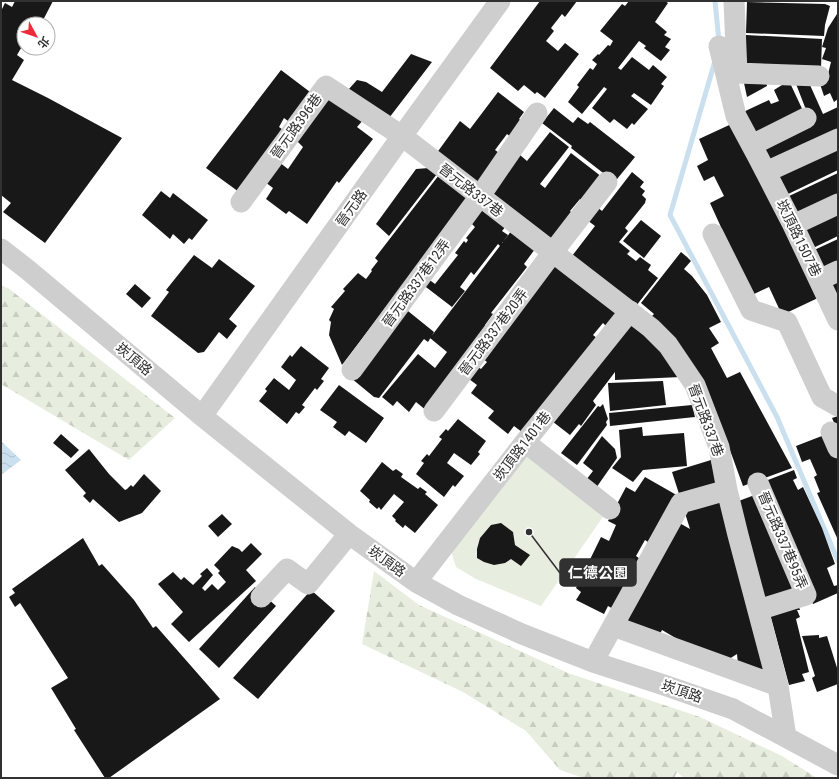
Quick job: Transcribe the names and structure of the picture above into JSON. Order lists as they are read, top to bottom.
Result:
{
  "streets": {
    "street": [
      "晉元路396巷",
      "晉元路337巷",
      "晉元路",
      "崁頂路1507巷",
      "晉元路337巷12弄",
      "晉元路337巷20弄",
      "崁頂路",
      "崁頂路1401巷",
      "晉元路337巷95弄"
    ]
  },
  "crossings": [
    ["晉元路396巷", "晉元路337巷"],
    ["晉元路396巷", "晉元路"],
    ["晉元路337巷", "晉元路"],
    ["晉元路337巷", "晉元路337巷12弄"],
    ["晉元路337巷", "晉元路337巷20弄"],
    ["晉元路337巷", "崁頂路"],
    ["晉元路337巷", "崁頂路1401巷"],
    ["晉元路337巷", "晉元路337巷95弄"],
    ["晉元路", "崁頂路"],
    ["崁頂路", "崁頂路1401巷"]
  ],
  "places": ["仁德公園"],
  "north": "bottom right"
}
